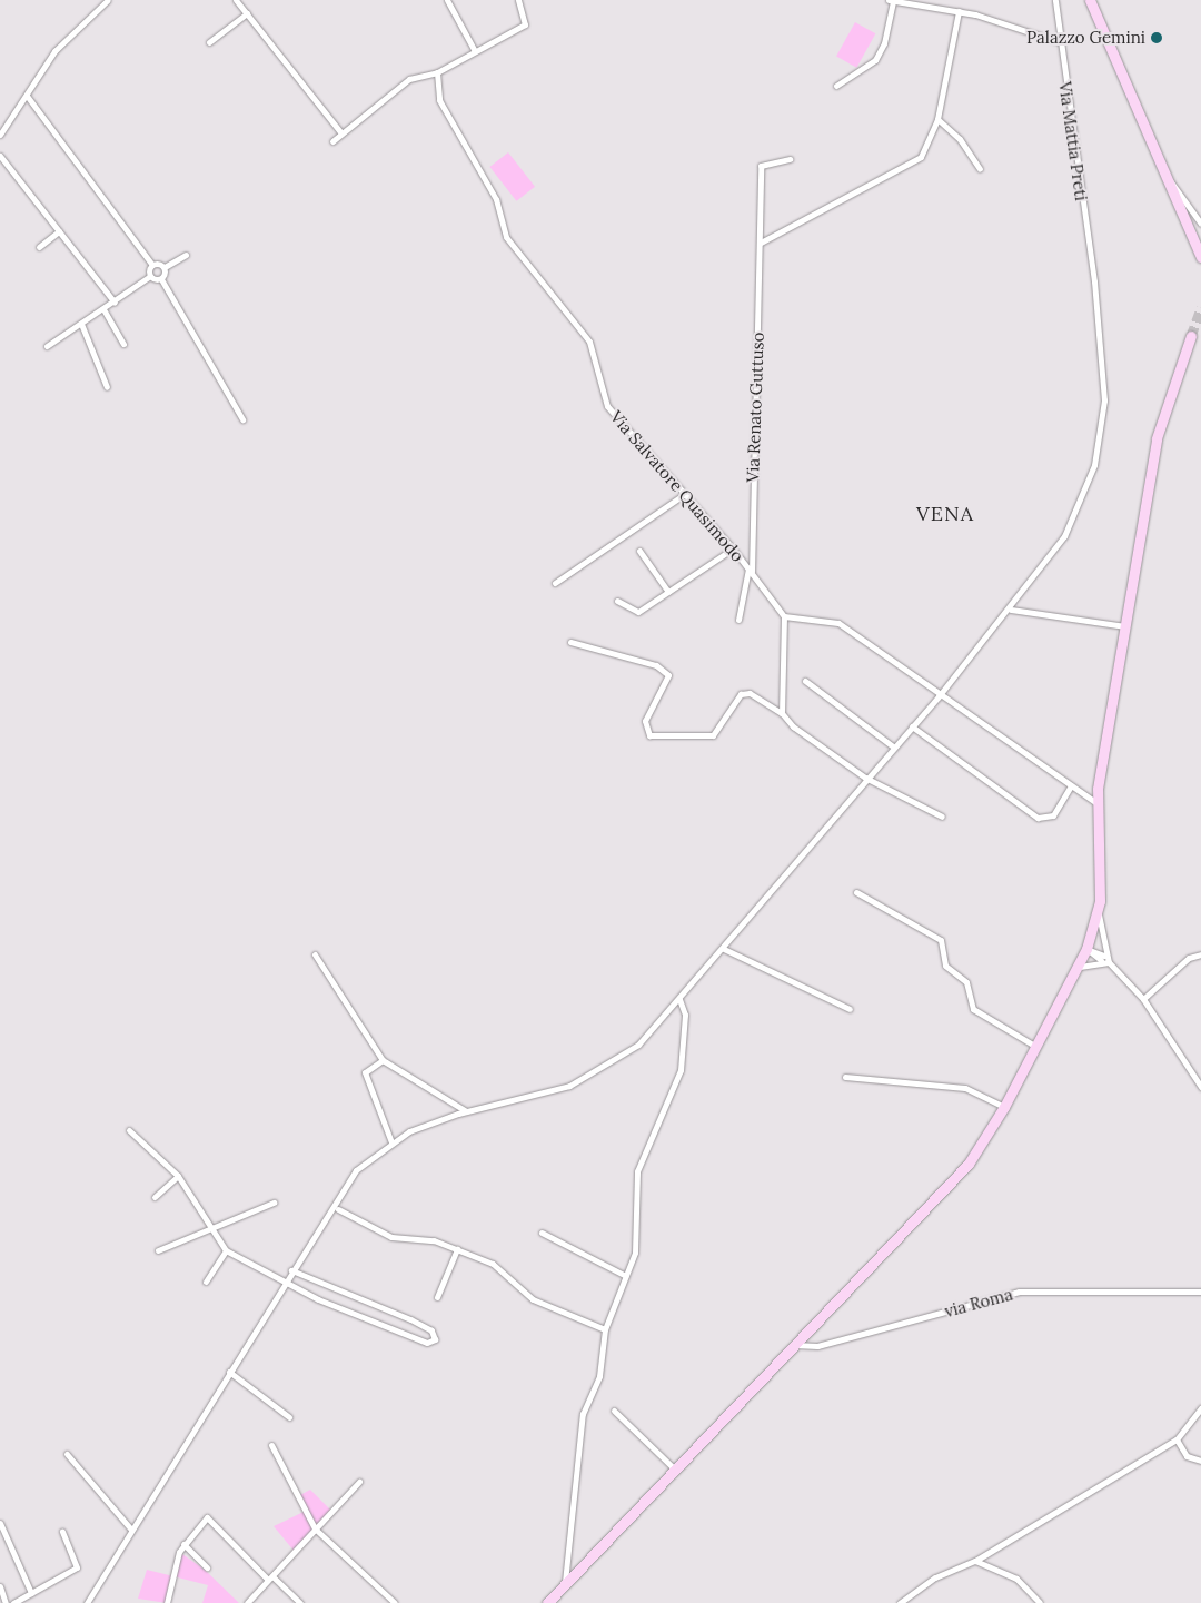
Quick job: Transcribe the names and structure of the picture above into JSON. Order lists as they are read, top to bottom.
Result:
{
  "streets": {
    "street": [
      "Via Mattia Preti",
      "Via Renato Guttuso",
      "Via Salvatore Quasimodo",
      "via Roma"
    ]
  },
  "crossings": [
    ["Via Renato Guttuso", "Via Salvatore Quasimodo"]
  ],
  "districts": ["VENA"],
  "places": ["Palazzo Gemini"]
}
